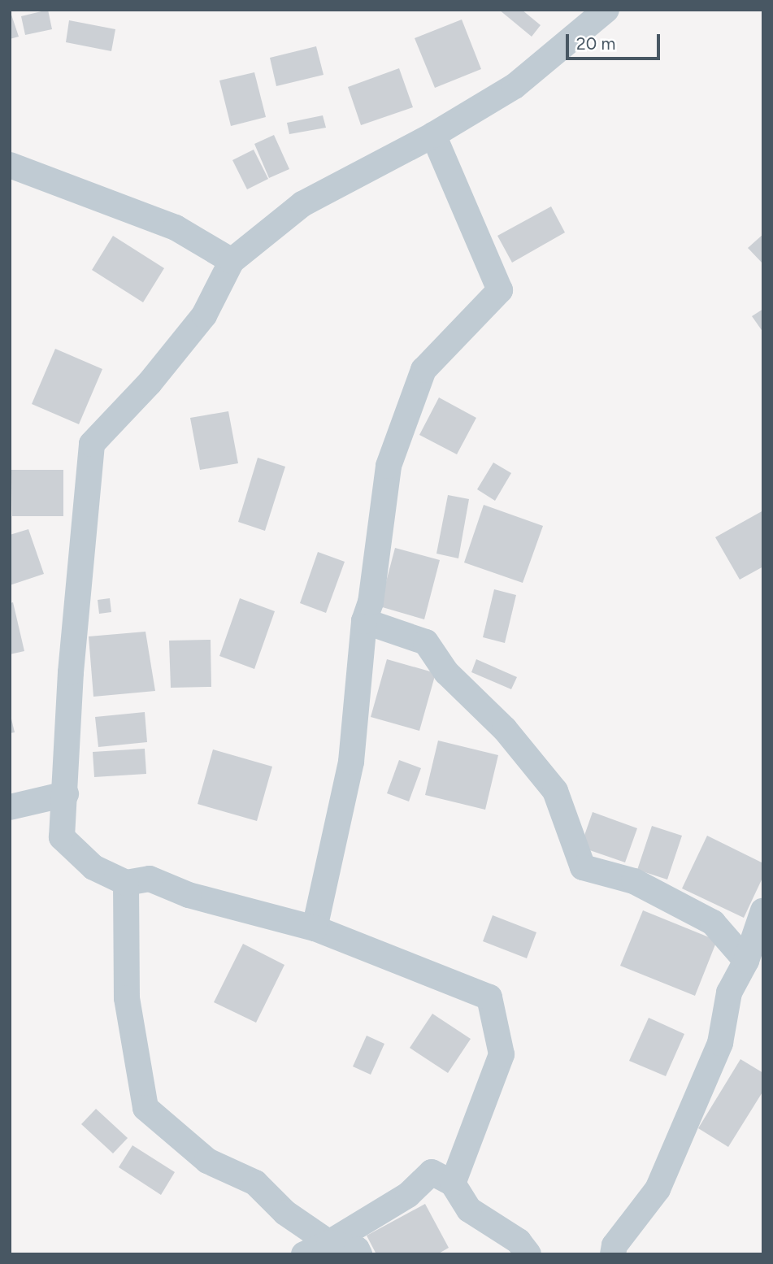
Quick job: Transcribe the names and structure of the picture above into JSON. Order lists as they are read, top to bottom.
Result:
{
  "scale_bar": "20 m"
}
